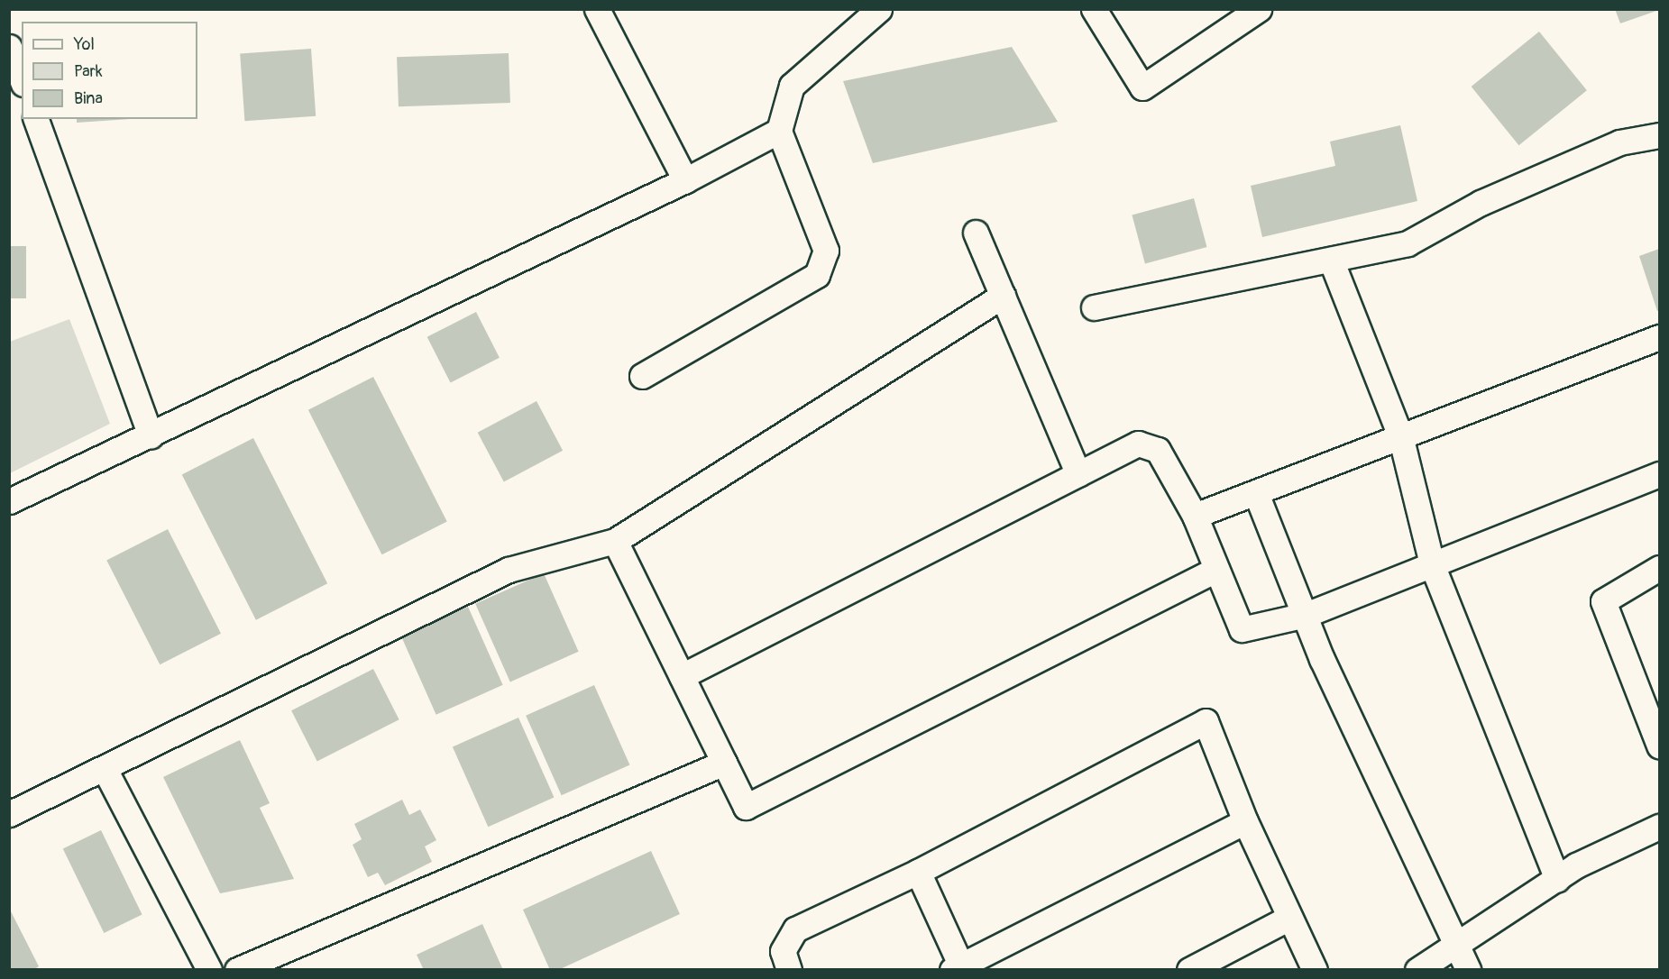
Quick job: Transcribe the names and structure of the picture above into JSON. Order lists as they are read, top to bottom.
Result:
{
  "legend": ["Yol", "Park", "Bina"]
}
